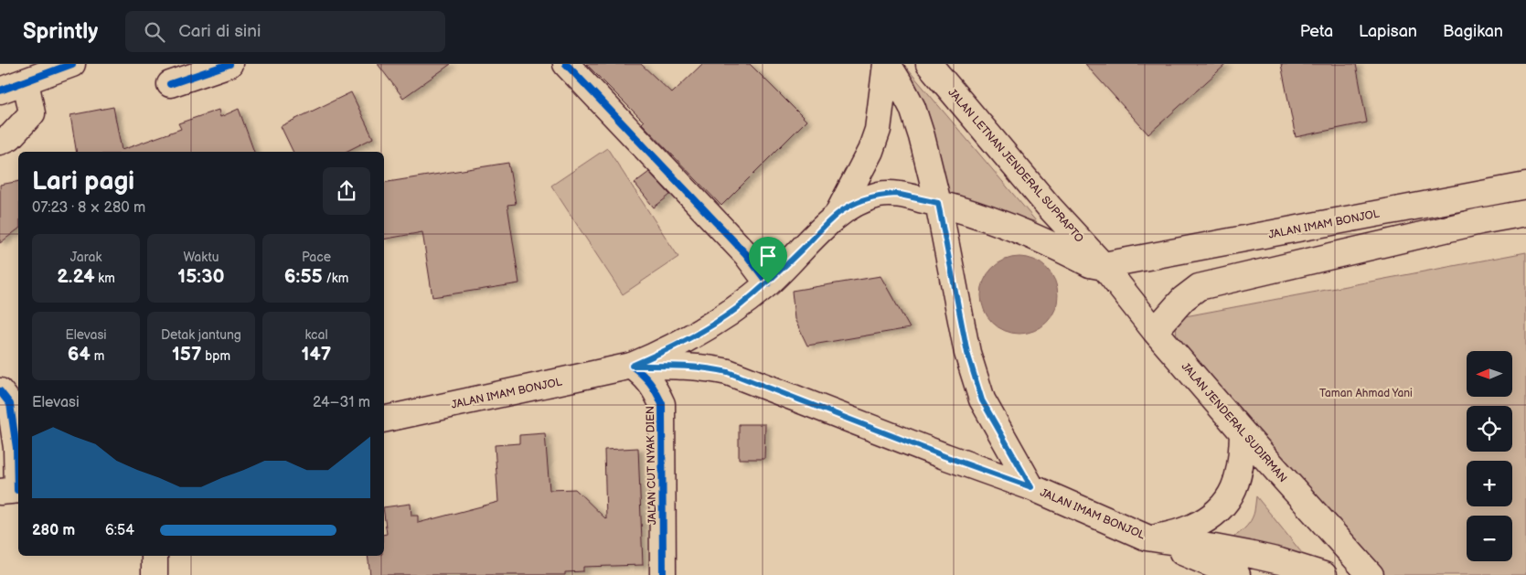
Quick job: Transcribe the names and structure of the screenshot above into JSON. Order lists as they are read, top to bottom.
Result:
{
  "streets": {
    "main road": [
      "JALAN LETNAN JENDERAL SUPRAPTO",
      "JALAN IMAM BONJOL",
      "JALAN JENDERAL SUDIRMAN",
      "JALAN CUT NYAK DIEN"
    ]
  },
  "crossings": [
    ["JALAN LETNAN JENDERAL SUPRAPTO", "JALAN IMAM BONJOL"],
    ["JALAN LETNAN JENDERAL SUPRAPTO", "JALAN JENDERAL SUDIRMAN"],
    ["JALAN IMAM BONJOL", "JALAN JENDERAL SUDIRMAN"],
    ["JALAN IMAM BONJOL", "JALAN CUT NYAK DIEN"]
  ],
  "parks": ["Taman Ahmad Yani"],
  "north": "left",
  "page": {
    "header": "Sprintly",
    "search": "Cari di sini",
    "nav": ["Peta", "Lapisan", "Bagikan"],
    "heading": ["Lari pagi", "07:23 · 8 × 280 m"],
    "stats": [
      ["Jarak", "2.24 km"],
      ["Waktu", "15:30"],
      ["Pace", "6:55 /km"],
      ["Elevasi", "64 m"],
      ["Detak jantung", "157 bpm"],
      ["kcal", "147"]
    ],
    "map_buttons": ["+", "−"],
    "chart": ["Elevasi", "24–31 m"],
    "list": [
      {
        "name": "280 m",
        "note": "6:54"
      }
    ]
  }
}
